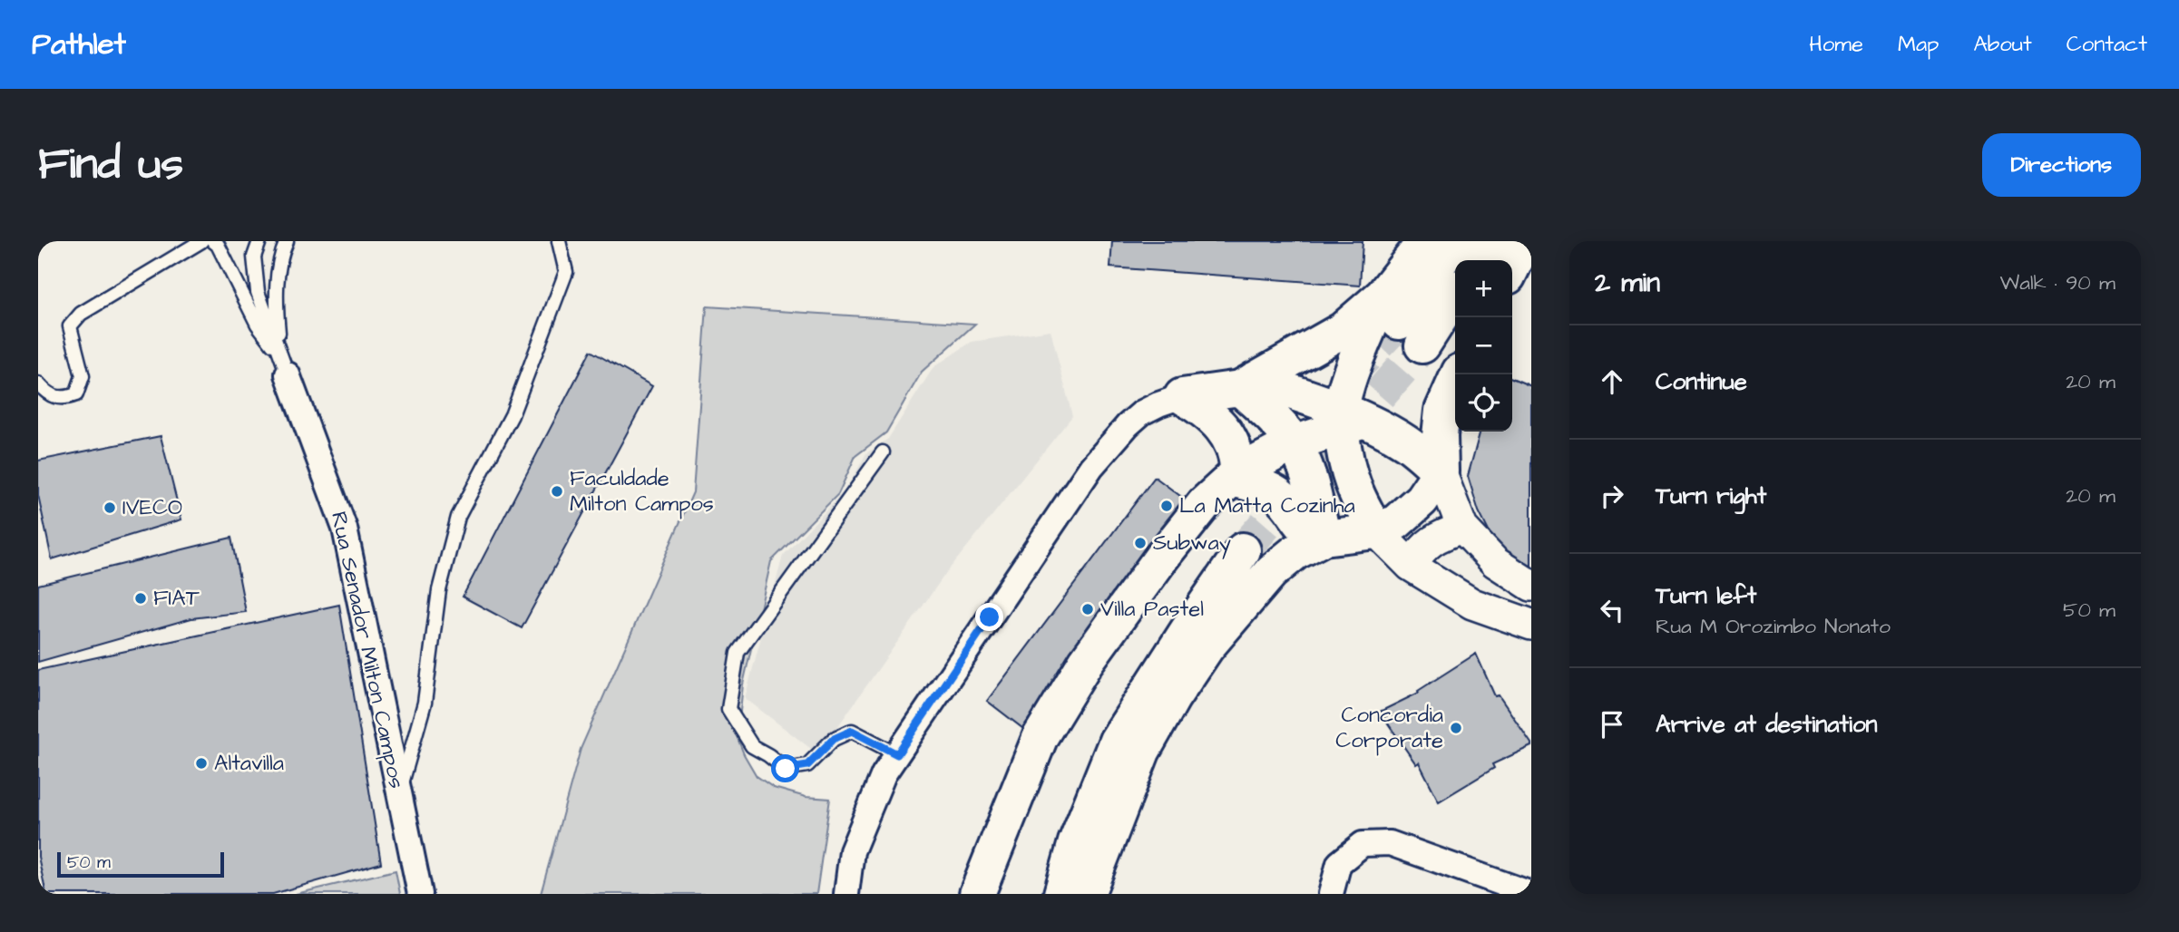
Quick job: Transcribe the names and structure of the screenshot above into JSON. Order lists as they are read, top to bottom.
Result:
{
  "streets": {
    "street": ["Rua Senador Milton Campos"]
  },
  "places": [
    "Faculdade Milton Campos",
    "La Matta Cozinha",
    "IVECO",
    "Subway",
    "FIAT",
    "Villa Pastel",
    "Concordia Corporate",
    "Altavilla"
  ],
  "scale_bar": "50 m",
  "page": {
    "header": "Pathlet",
    "nav": [
      "Home",
      "Map",
      "About",
      "Contact"
    ],
    "buttons": "Directions",
    "title": "Find us",
    "heading": ["2 min", "Walk · 90 m"],
    "map_buttons": ["+", "−"],
    "list": [
      ["Continue", "20 m"],
      ["Turn right", "20 m"],
      ["Turn left", "Rua M Orozimbo Nonato", "50 m"],
      "Arrive at destination"
    ],
    "scale": "50 m"
  }
}
